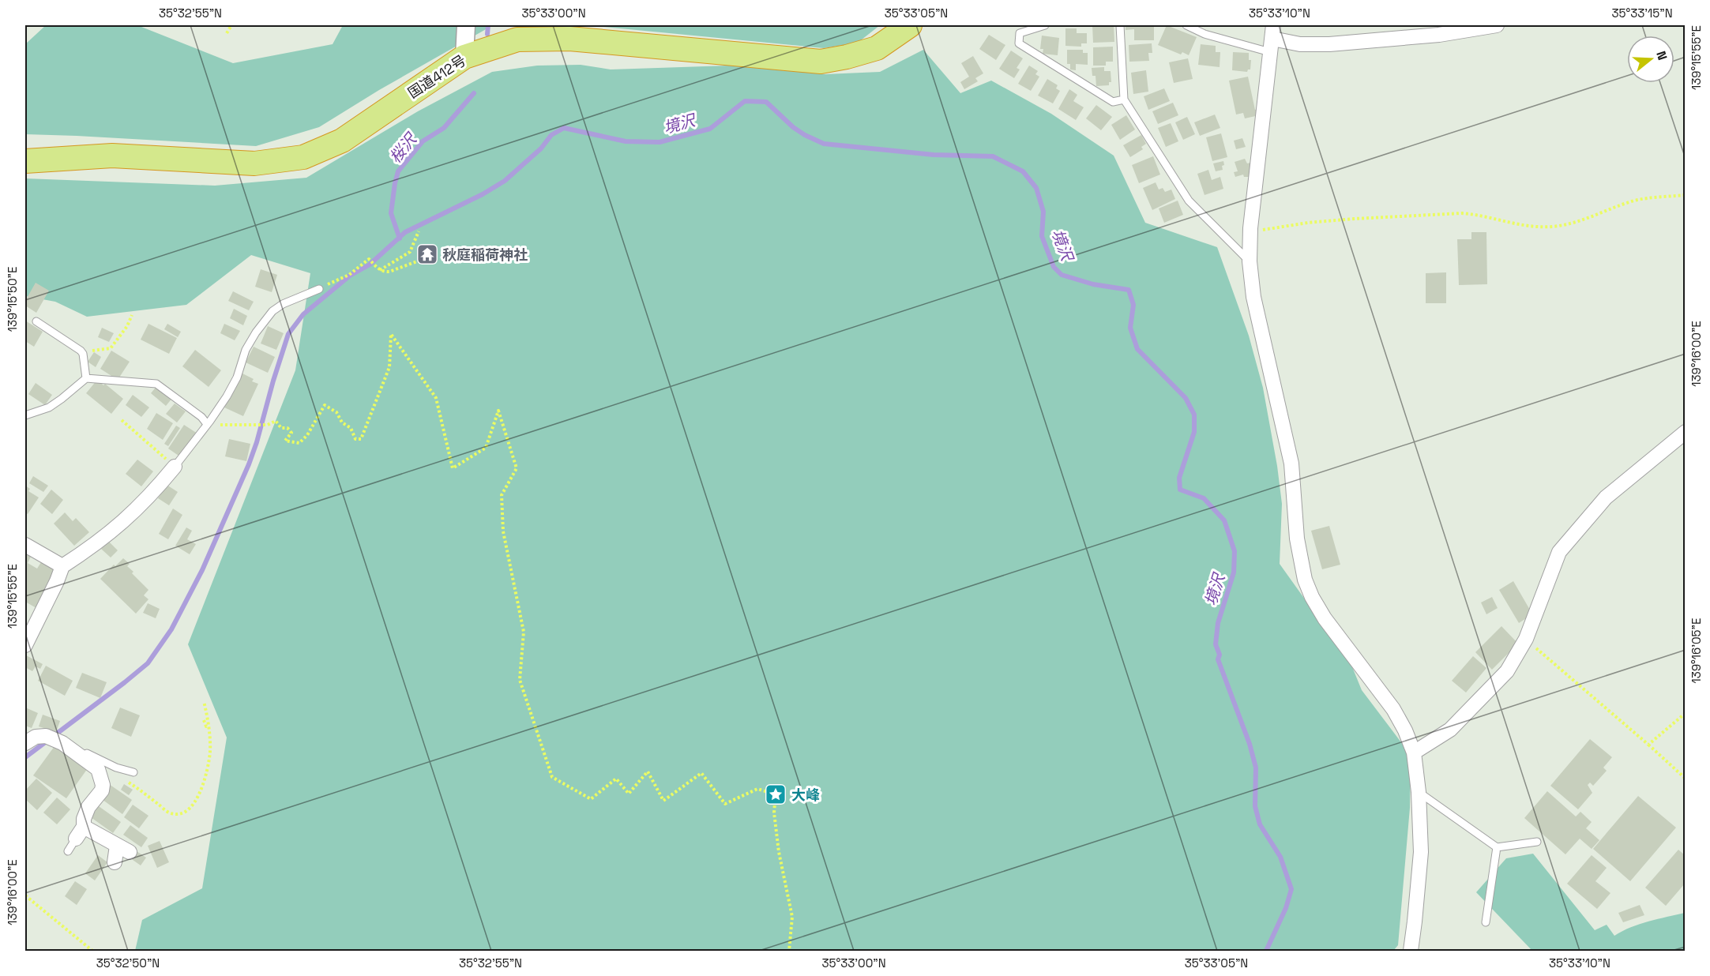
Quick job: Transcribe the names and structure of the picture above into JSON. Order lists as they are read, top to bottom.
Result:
{
  "streets": {
    "highway": ["国道412号"]
  },
  "water": ["境沢", "桜沢"],
  "places": {
    "temple": ["秋庭稲荷神社"],
    "place": ["大峰"]
  },
  "north": "right",
  "coordinates": [
    "35°32'55\"N",
    "35°33'00\"N",
    "35°33'05\"N",
    "35°33'10\"N",
    "35°33'15\"N",
    "139°15'55\"E",
    "139°15'50\"E",
    "139°16'00\"E",
    "139°16'05\"E",
    "35°32'50\"N"
  ]
}
